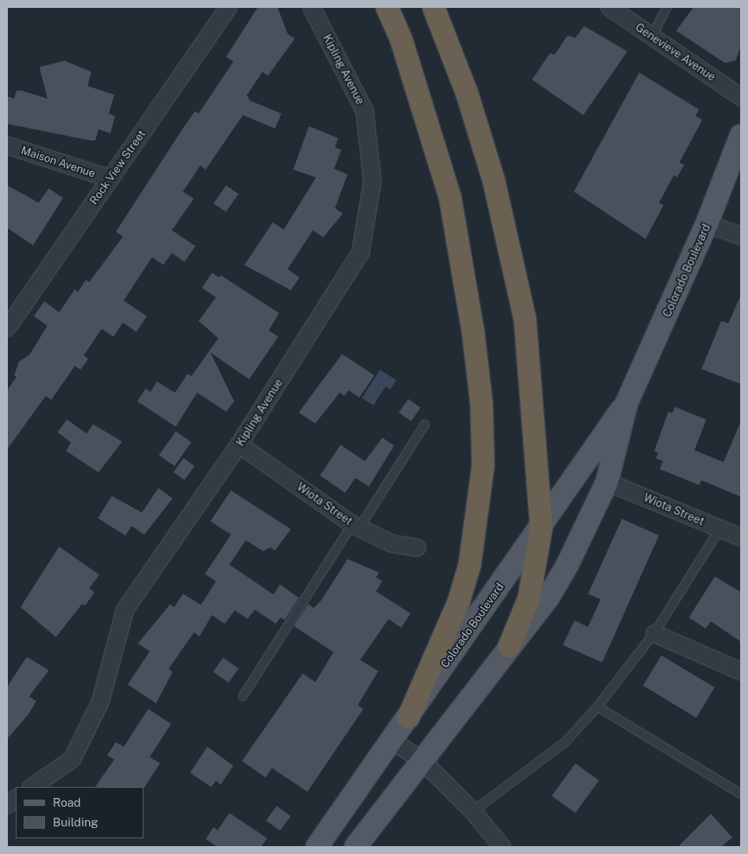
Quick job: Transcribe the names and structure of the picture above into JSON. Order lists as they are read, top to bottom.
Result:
{
  "streets": {
    "main road": ["Colorado Boulevard"],
    "street": [
      "Genevieve Avenue",
      "Kipling Avenue",
      "Maison Avenue",
      "Rock View Street",
      "Wiota Street"
    ]
  },
  "crossings": [
    ["Kipling Avenue", "Wiota Street"],
    ["Maison Avenue", "Rock View Street"],
    ["Colorado Boulevard", "Wiota Street"]
  ],
  "legend": ["Road", "Building"]
}
